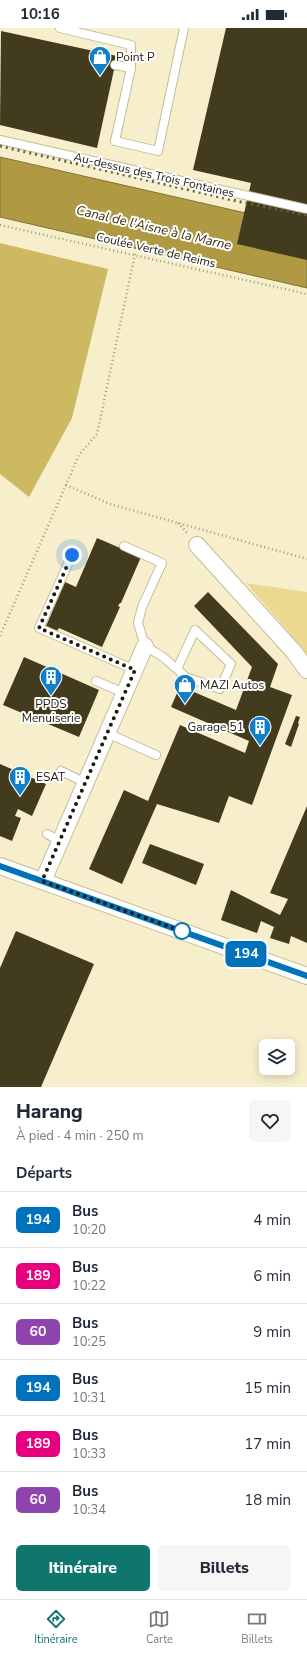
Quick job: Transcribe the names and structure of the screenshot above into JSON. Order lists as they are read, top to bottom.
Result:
{
  "streets": {
    "lane": ["Au-dessus des Trois Fontaines"],
    "path": ["Coulée Verte de Reims"]
  },
  "water": ["Canal de l'Aisne à la Marne"],
  "places": {
    "shop": ["Point P", "MAZI Autos"],
    "building": ["PPDS Menuiserie", "Garage 51", "ESAT"]
  },
  "lines": ["bus line 194"],
  "page": {
    "status": "10:16",
    "on_map": "194",
    "heading": [
      ["Harang", "À pied · 4 min · 250 m"],
      "Départs"
    ],
    "list": [
      {
        "mark": "194",
        "name": "Bus",
        "note": "10:20",
        "value": "4 min"
      },
      {
        "mark": "189",
        "name": "Bus",
        "note": "10:22",
        "value": "6 min"
      },
      {
        "mark": "60",
        "name": "Bus",
        "note": "10:25",
        "value": "9 min"
      },
      {
        "mark": "194",
        "name": "Bus",
        "note": "10:31",
        "value": "15 min"
      },
      {
        "mark": "189",
        "name": "Bus",
        "note": "10:33",
        "value": "17 min"
      },
      {
        "mark": "60",
        "name": "Bus",
        "note": "10:34",
        "value": "18 min"
      }
    ],
    "buttons": ["Itinéraire", "Billets"],
    "tabs": ["Itinéraire", "Carte", "Billets"]
  }
}
